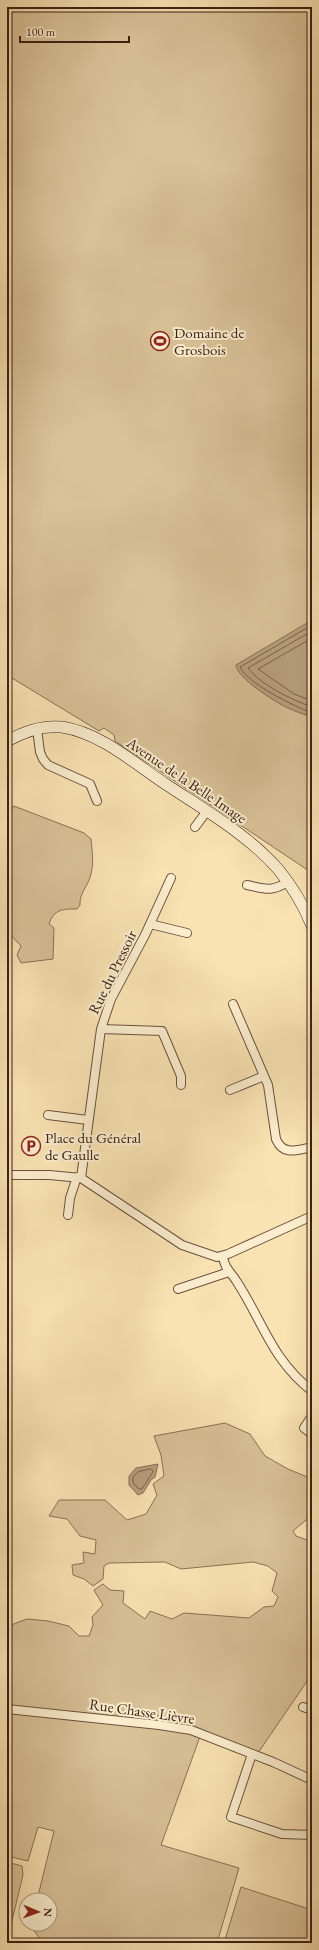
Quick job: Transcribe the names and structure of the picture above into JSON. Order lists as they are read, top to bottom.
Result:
{
  "streets": {
    "street": ["Avenue de la Belle Image", "Rue du Pressoir", "Rue Chasse Lièvre"]
  },
  "places": {
    "sports": ["Domaine de Grosbois"],
    "parking": ["Place du Général de Gaulle"]
  },
  "scale_bar": "100 m",
  "north": "right"
}
